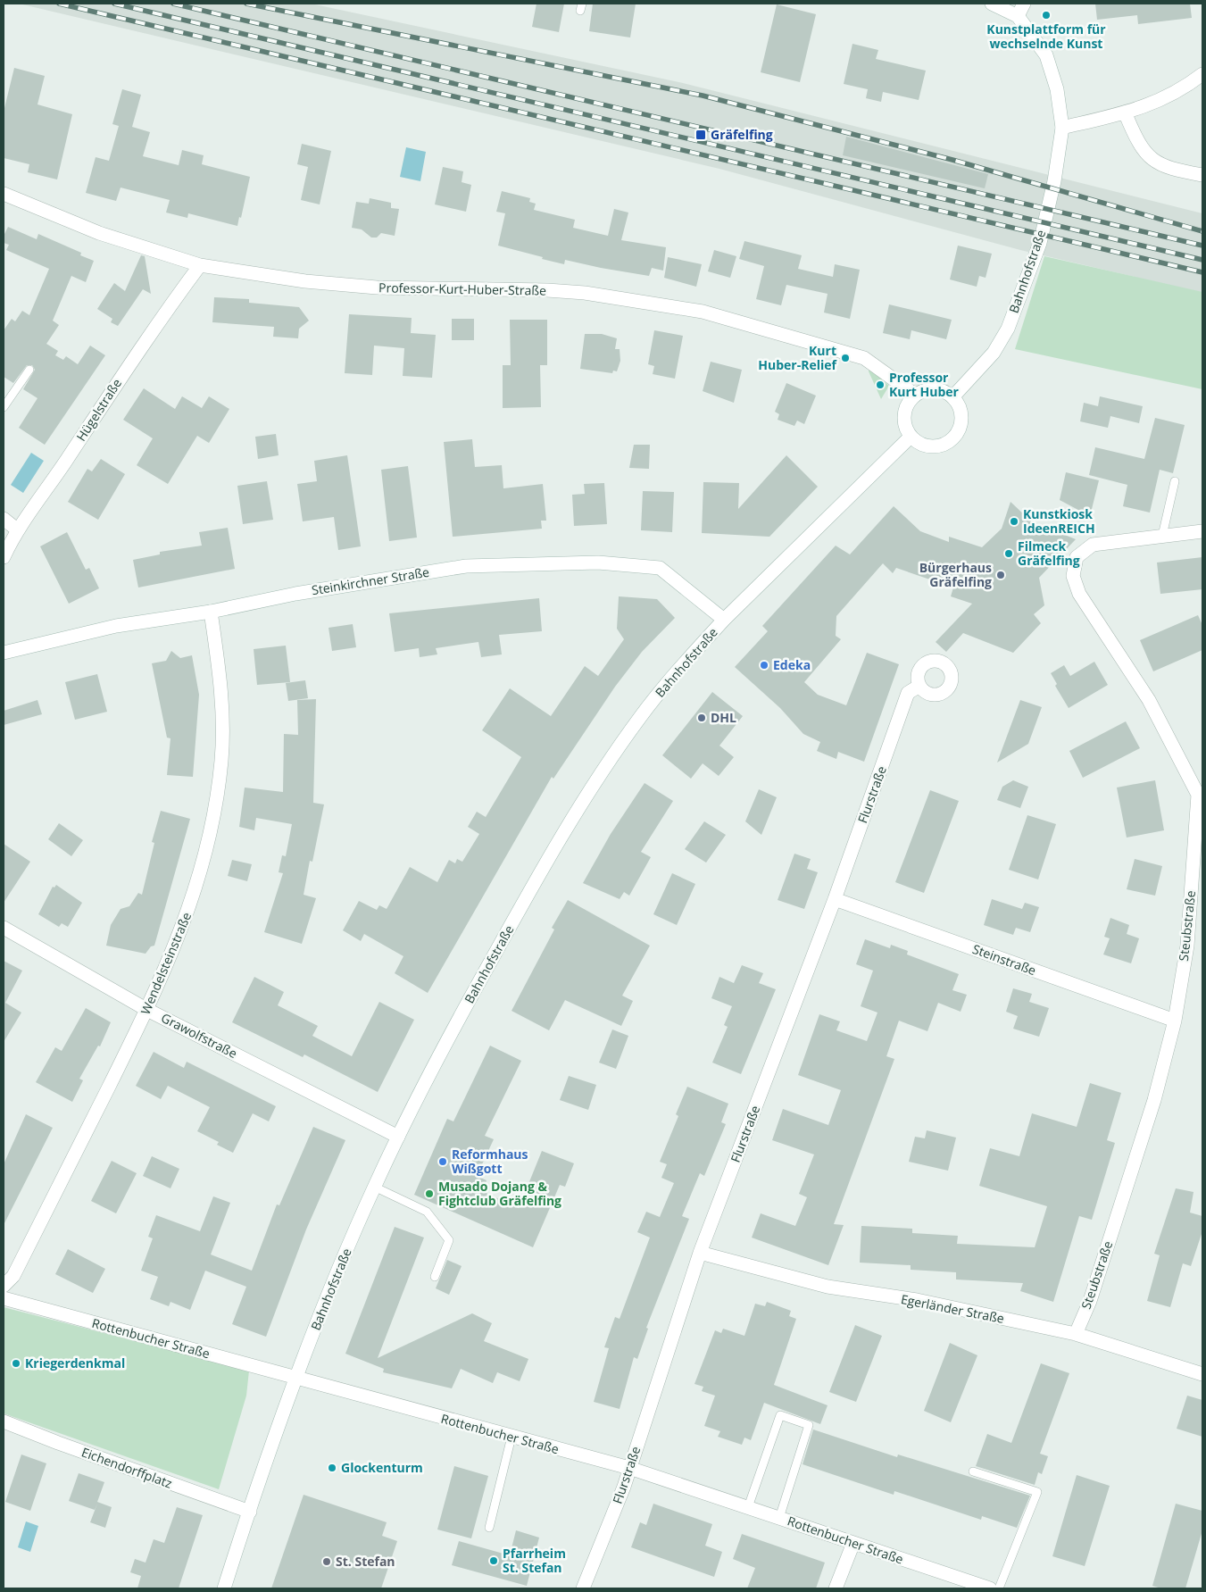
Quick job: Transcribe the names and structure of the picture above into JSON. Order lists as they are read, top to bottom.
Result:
{
  "streets": {
    "street": [
      "Bahnhofstraße",
      "Professor-Kurt-Huber-Straße",
      "Hügelstraße",
      "Steinkirchner Straße",
      "Flurstraße",
      "Steubstraße",
      "Steinstraße",
      "Wendelsteinstraße",
      "Grawolfstraße",
      "Egerländer Straße",
      "Rottenbucher Straße",
      "Eichendorffplatz"
    ]
  },
  "crossings": [
    ["Bahnhofstraße", "Professor-Kurt-Huber-Straße"],
    ["Bahnhofstraße", "Steinkirchner Straße"],
    ["Bahnhofstraße", "Grawolfstraße"],
    ["Bahnhofstraße", "Rottenbucher Straße"],
    ["Bahnhofstraße", "Eichendorffplatz"],
    ["Professor-Kurt-Huber-Straße", "Hügelstraße"],
    ["Steinkirchner Straße", "Wendelsteinstraße"],
    ["Flurstraße", "Steinstraße"],
    ["Flurstraße", "Egerländer Straße"],
    ["Flurstraße", "Rottenbucher Straße"],
    ["Steubstraße", "Steinstraße"],
    ["Steubstraße", "Egerländer Straße"],
    ["Wendelsteinstraße", "Grawolfstraße"]
  ],
  "places": {
    "other": [
      "Kunstplattform für wechselnde Kunst",
      "Kurt Huber-Relief",
      "Professor Kurt Huber",
      "Kunstkiosk IdeenREICH",
      "Filmeck Gräfelfing",
      "Bürgerhaus Gräfelfing",
      "Edeka",
      "DHL",
      "Reformhaus Wißgott",
      "Musado Dojang & Fightclub Gräfelfing",
      "Kriegerdenkmal",
      "Glockenturm",
      "Pfarrheim St. Stefan",
      "St. Stefan"
    ],
    "transit": ["Gräfelfing"]
  }
}
